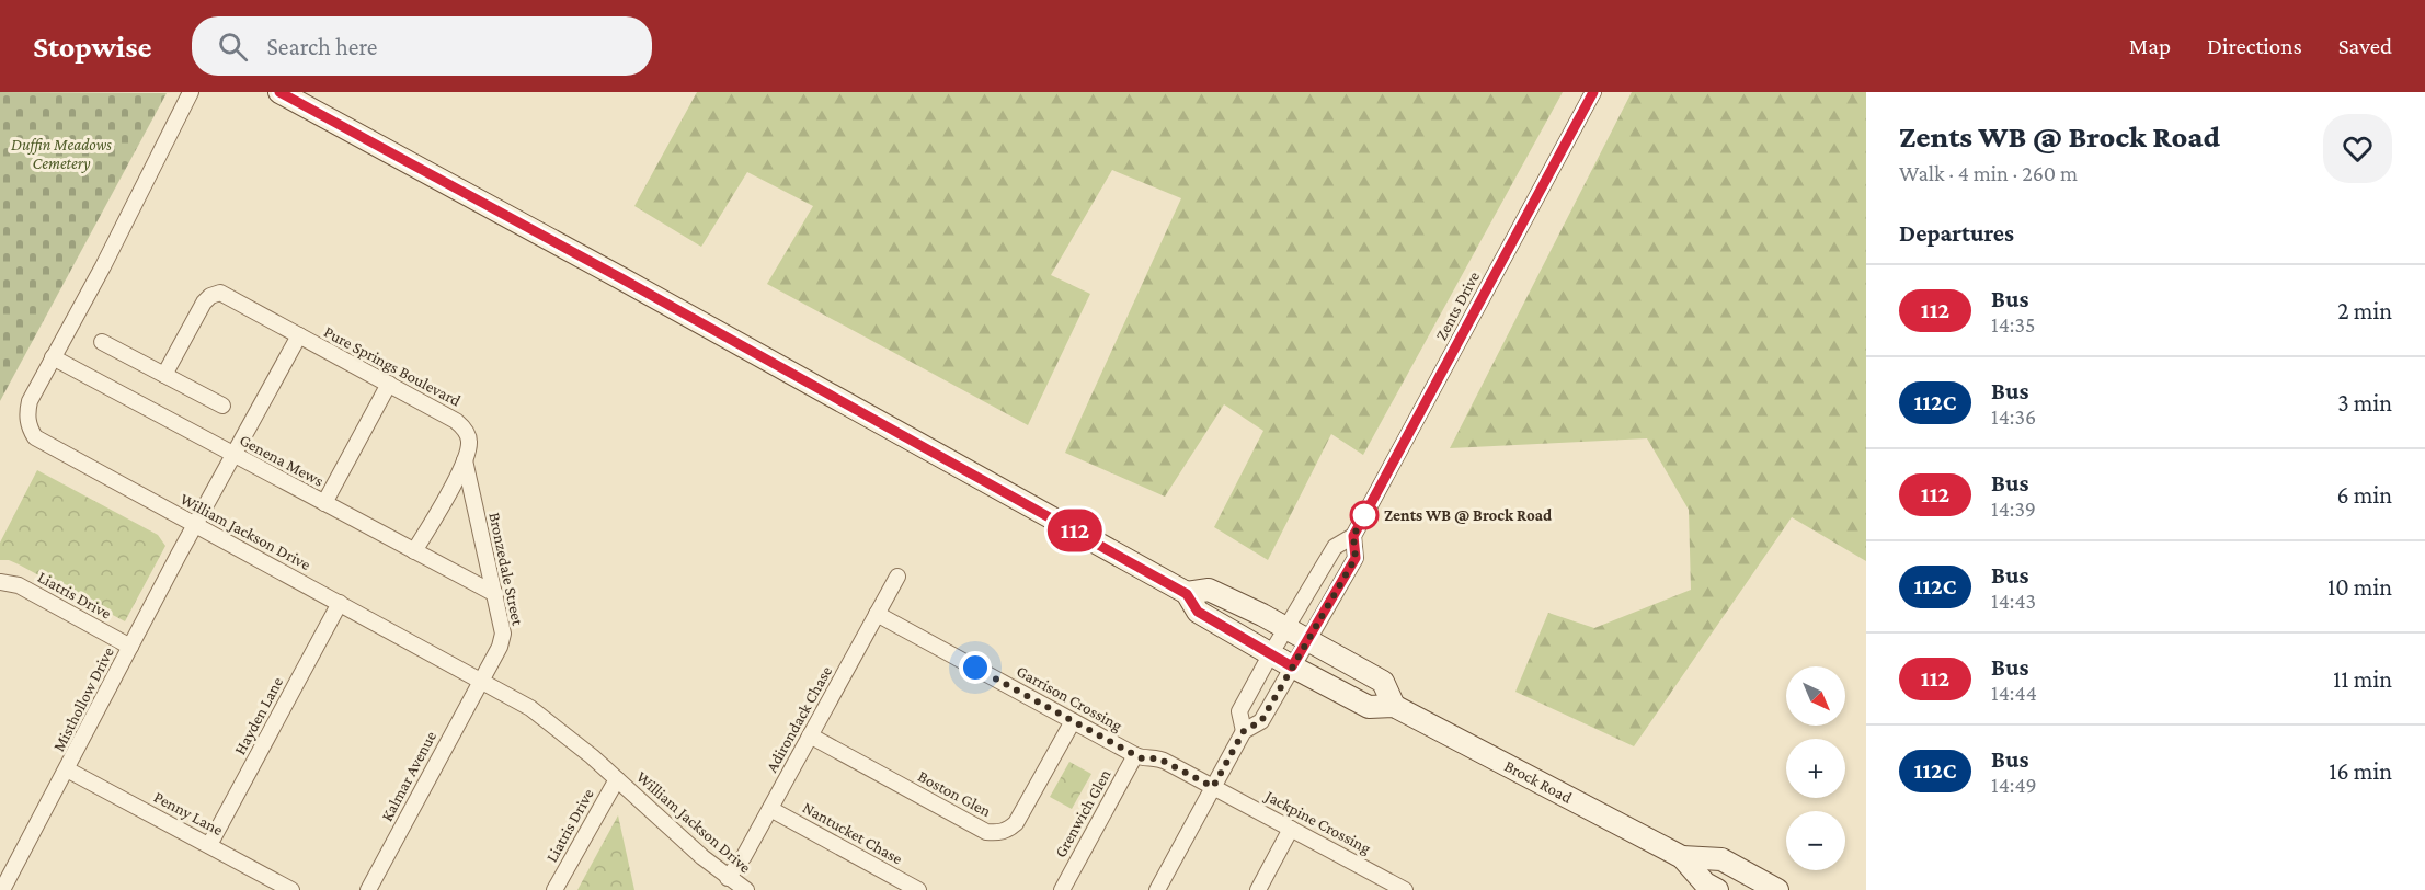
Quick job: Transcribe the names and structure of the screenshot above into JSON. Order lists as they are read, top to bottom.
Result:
{
  "streets": {
    "main road": ["Brock Road"],
    "street": [
      "Zents Drive",
      "Pure Springs Boulevard",
      "Genena Mews",
      "William Jackson Drive",
      "Bronzedale Street",
      "Liatris Drive",
      "Garrison Crossing",
      "Misthollow Drive",
      "Hayden Lane",
      "Adirondack Chase",
      "Kalmar Avenue",
      "Boston Glen",
      "Penny Lane",
      "Grenwich Glen",
      "Jackpine Crossing",
      "Nantucket Chase"
    ]
  },
  "crossings": [
    ["Zents Drive", "Brock Road"],
    ["Pure Springs Boulevard", "Genena Mews"],
    ["Pure Springs Boulevard", "William Jackson Drive"],
    ["Pure Springs Boulevard", "Bronzedale Street"],
    ["Pure Springs Boulevard", "Misthollow Drive"],
    ["Genena Mews", "William Jackson Drive"],
    ["Genena Mews", "Bronzedale Street"],
    ["William Jackson Drive", "Bronzedale Street"],
    ["William Jackson Drive", "Liatris Drive"],
    ["William Jackson Drive", "Misthollow Drive"],
    ["William Jackson Drive", "Hayden Lane"],
    ["William Jackson Drive", "Adirondack Chase"],
    ["William Jackson Drive", "Kalmar Avenue"],
    ["Bronzedale Street", "Kalmar Avenue"],
    ["Liatris Drive", "Misthollow Drive"],
    ["Garrison Crossing", "Adirondack Chase"],
    ["Garrison Crossing", "Boston Glen"],
    ["Garrison Crossing", "Grenwich Glen"],
    ["Garrison Crossing", "Jackpine Crossing"],
    ["Misthollow Drive", "Penny Lane"],
    ["Hayden Lane", "Penny Lane"],
    ["Adirondack Chase", "Boston Glen"],
    ["Adirondack Chase", "Nantucket Chase"]
  ],
  "parks": ["Duffin Meadows Cemetery"],
  "places": ["Zents WB @ Brock Road"],
  "lines": ["bus line 112"],
  "north": "bottom right",
  "page": {
    "header": "Stopwise",
    "search": "Search here",
    "nav": ["Map", "Directions", "Saved"],
    "on_map": "112",
    "heading": [
      ["Zents WB @ Brock Road", "Walk · 4 min · 260 m"],
      "Departures"
    ],
    "list": [
      {
        "mark": "112",
        "name": "Bus",
        "note": "14:35",
        "value": "2 min"
      },
      {
        "mark": "112C",
        "name": "Bus",
        "note": "14:36",
        "value": "3 min"
      },
      {
        "mark": "112",
        "name": "Bus",
        "note": "14:39",
        "value": "6 min"
      },
      {
        "mark": "112C",
        "name": "Bus",
        "note": "14:43",
        "value": "10 min"
      },
      {
        "mark": "112",
        "name": "Bus",
        "note": "14:44",
        "value": "11 min"
      },
      {
        "mark": "112C",
        "name": "Bus",
        "note": "14:49",
        "value": "16 min"
      }
    ],
    "map_buttons": ["+", "−"]
  }
}
